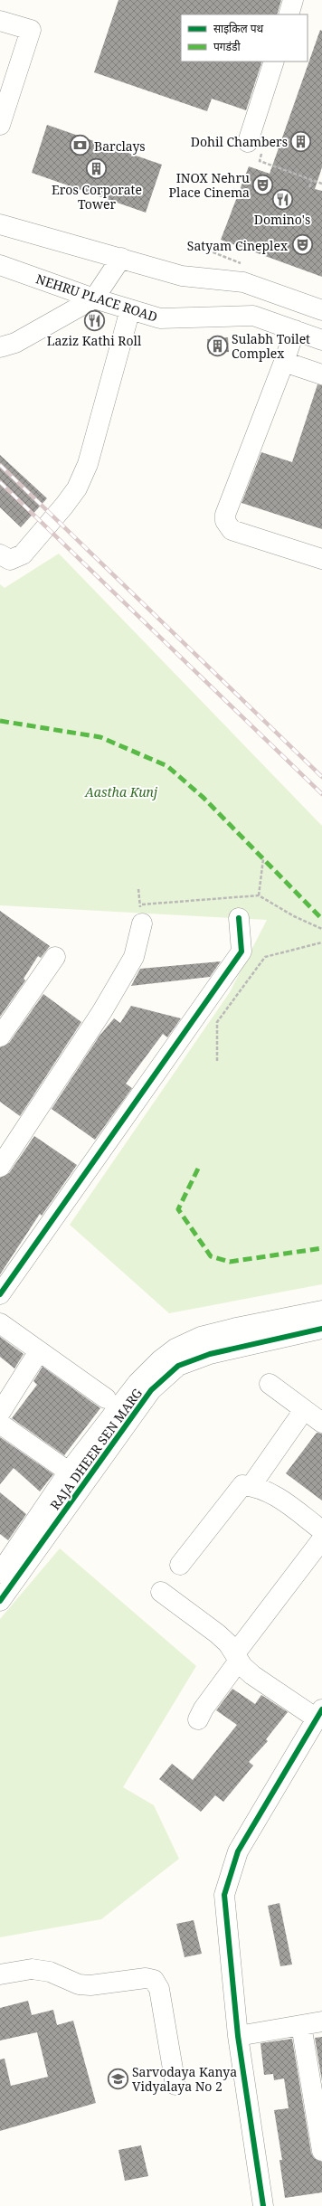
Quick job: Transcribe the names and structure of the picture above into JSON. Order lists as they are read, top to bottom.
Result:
{
  "streets": {
    "street": ["NEHRU PLACE ROAD", "RAJA DHEER SEN MARG"]
  },
  "parks": ["Aastha Kunj"],
  "places": {
    "building": ["Dohil Chambers", "Eros Corporate Tower", "Sulabh Toilet Complex"],
    "bank": ["Barclays"],
    "theatre": ["INOX Nehru Place Cinema", "Satyam Cineplex"],
    "restaurant": ["Domino's", "Laziz Kathi Roll"],
    "school or university": ["Sarvodaya Kanya Vidyalaya No 2"]
  },
  "legend": ["साइकिल पथ", "पगडंडी"]
}
